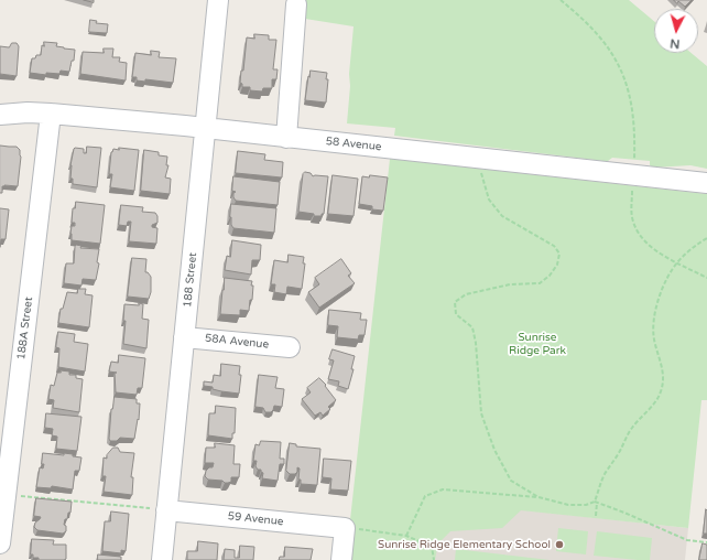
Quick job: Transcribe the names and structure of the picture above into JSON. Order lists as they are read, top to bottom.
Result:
{
  "streets": {
    "street": [
      "58 Avenue",
      "188 Street",
      "188A Street",
      "58A Avenue",
      "59 Avenue"
    ]
  },
  "crossings": [
    ["58 Avenue", "188 Street"],
    ["58 Avenue", "188A Street"],
    ["188 Street", "58A Avenue"],
    ["188 Street", "59 Avenue"]
  ],
  "parks": ["Sunrise Ridge Park"],
  "places": ["Sunrise Ridge Elementary School"],
  "north": "bottom"
}
